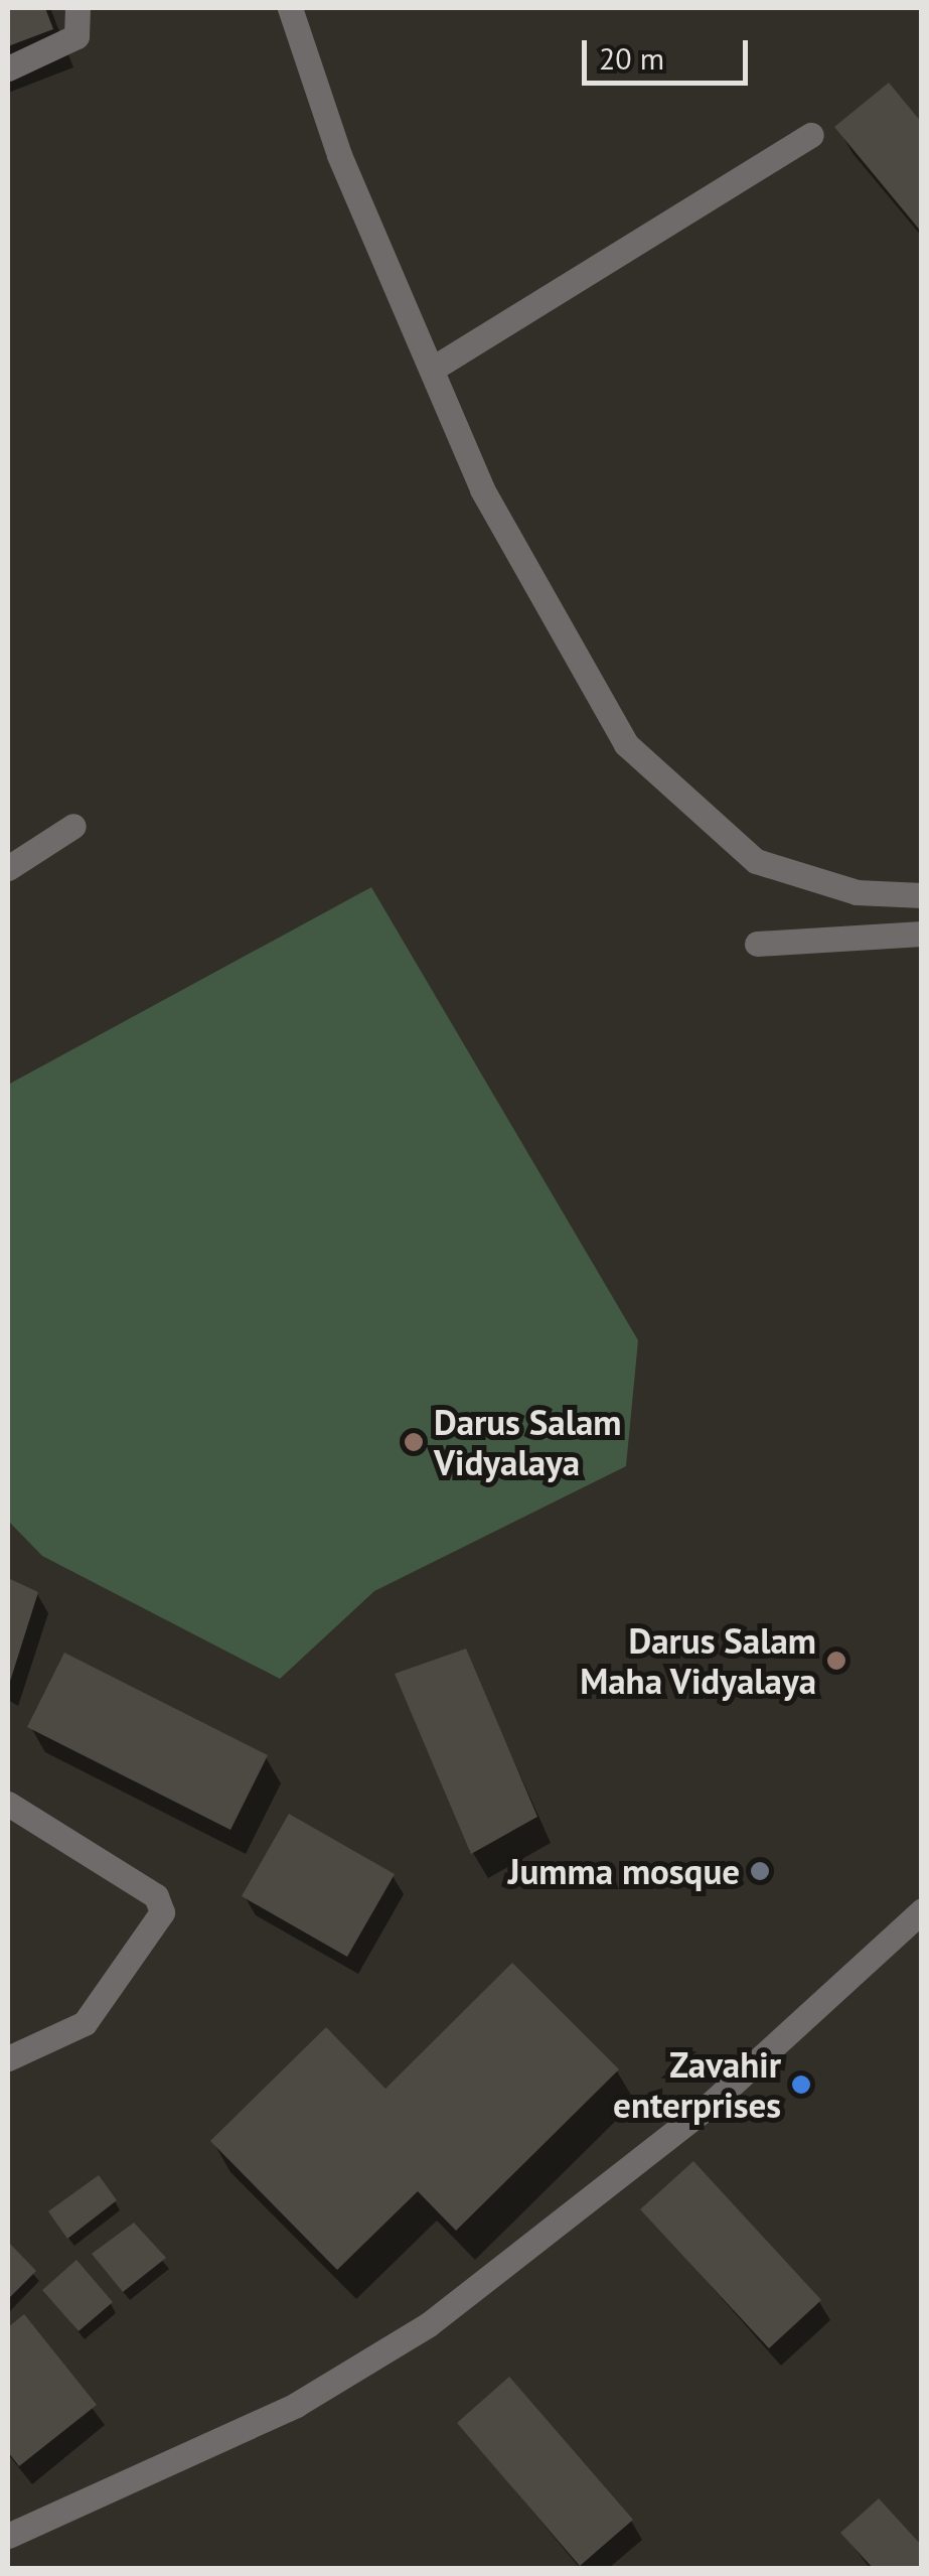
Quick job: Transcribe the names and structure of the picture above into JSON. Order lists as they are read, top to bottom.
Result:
{
  "places": [
    "Darus Salam Vidyalaya",
    "Darus Salam Maha Vidyalaya",
    "Jumma mosque",
    "Zavahir enterprises"
  ],
  "scale_bar": "20 m"
}
